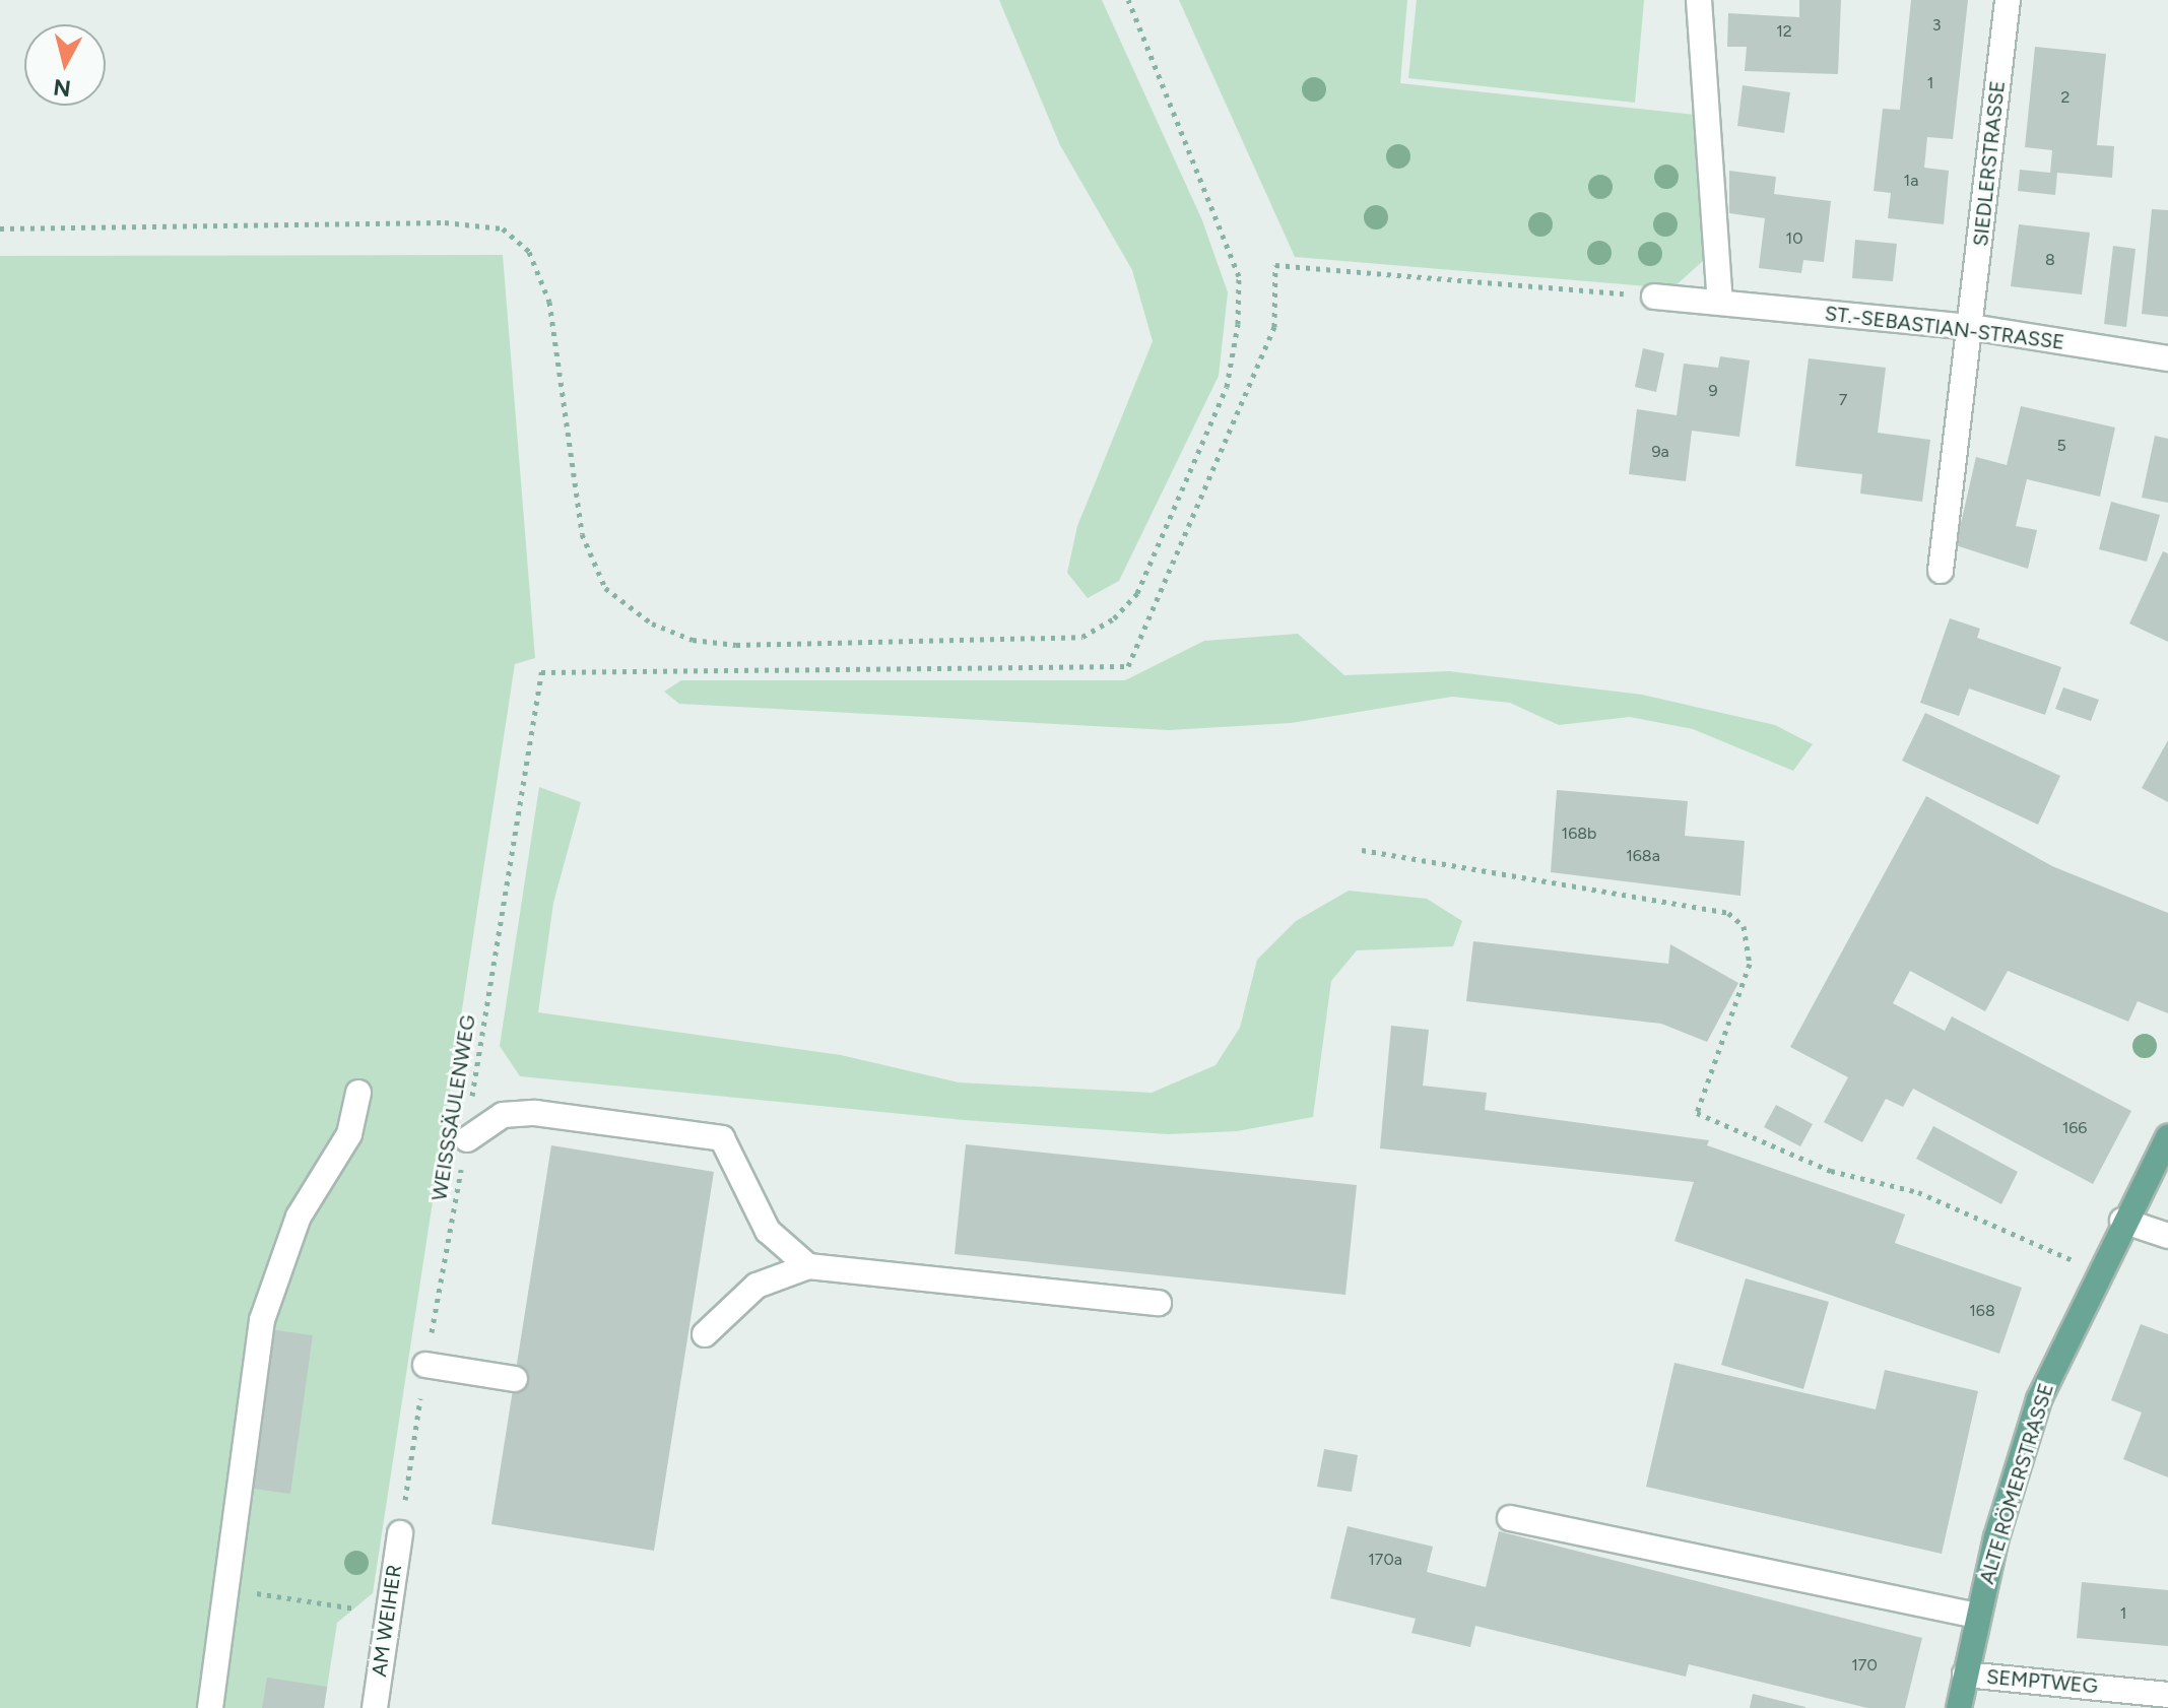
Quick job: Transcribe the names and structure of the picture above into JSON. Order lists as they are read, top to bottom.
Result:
{
  "streets": {
    "main road": ["ALTE RÖMERSTRASSE"],
    "street": [
      "SIEDLERSTRASSE",
      "ST.-SEBASTIAN-STRASSE",
      "AM WEIHER",
      "SEMPTWEG"
    ],
    "path": ["WEISSSÄULENWEG"]
  },
  "crossings": [
    ["SIEDLERSTRASSE", "ST.-SEBASTIAN-STRASSE"],
    ["ST.-SEBASTIAN-STRASSE", "WEISSSÄULENWEG"],
    ["WEISSSÄULENWEG", "AM WEIHER"],
    ["ALTE RÖMERSTRASSE", "SEMPTWEG"]
  ],
  "house_numbers": [
    "3",
    "12",
    "1",
    "2",
    "1a",
    "10",
    "8",
    "9",
    "7",
    "5",
    "9a",
    "168b",
    "168a",
    "166",
    "168",
    "170a",
    "1",
    "170"
  ],
  "north": "bottom"
}
